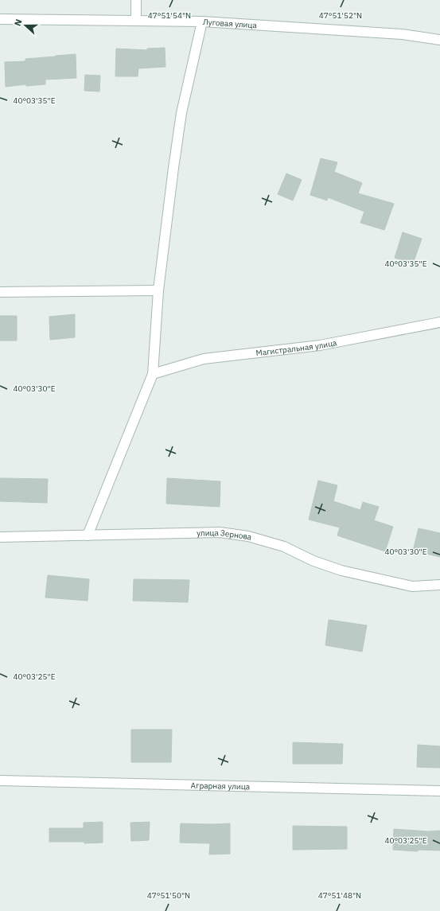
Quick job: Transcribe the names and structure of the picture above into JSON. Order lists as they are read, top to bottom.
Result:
{
  "streets": {
    "street": [
      "Луговая улица",
      "Магистральная улица",
      "улица Зернова",
      "Аграрная улица"
    ]
  },
  "north": "left",
  "coordinates": [
    "47°51'54\"N",
    "47°51'52\"N",
    "40°03'35\"E",
    "40°03'30\"E",
    "40°03'25\"E",
    "47°51'50\"N",
    "47°51'48\"N"
  ]
}
